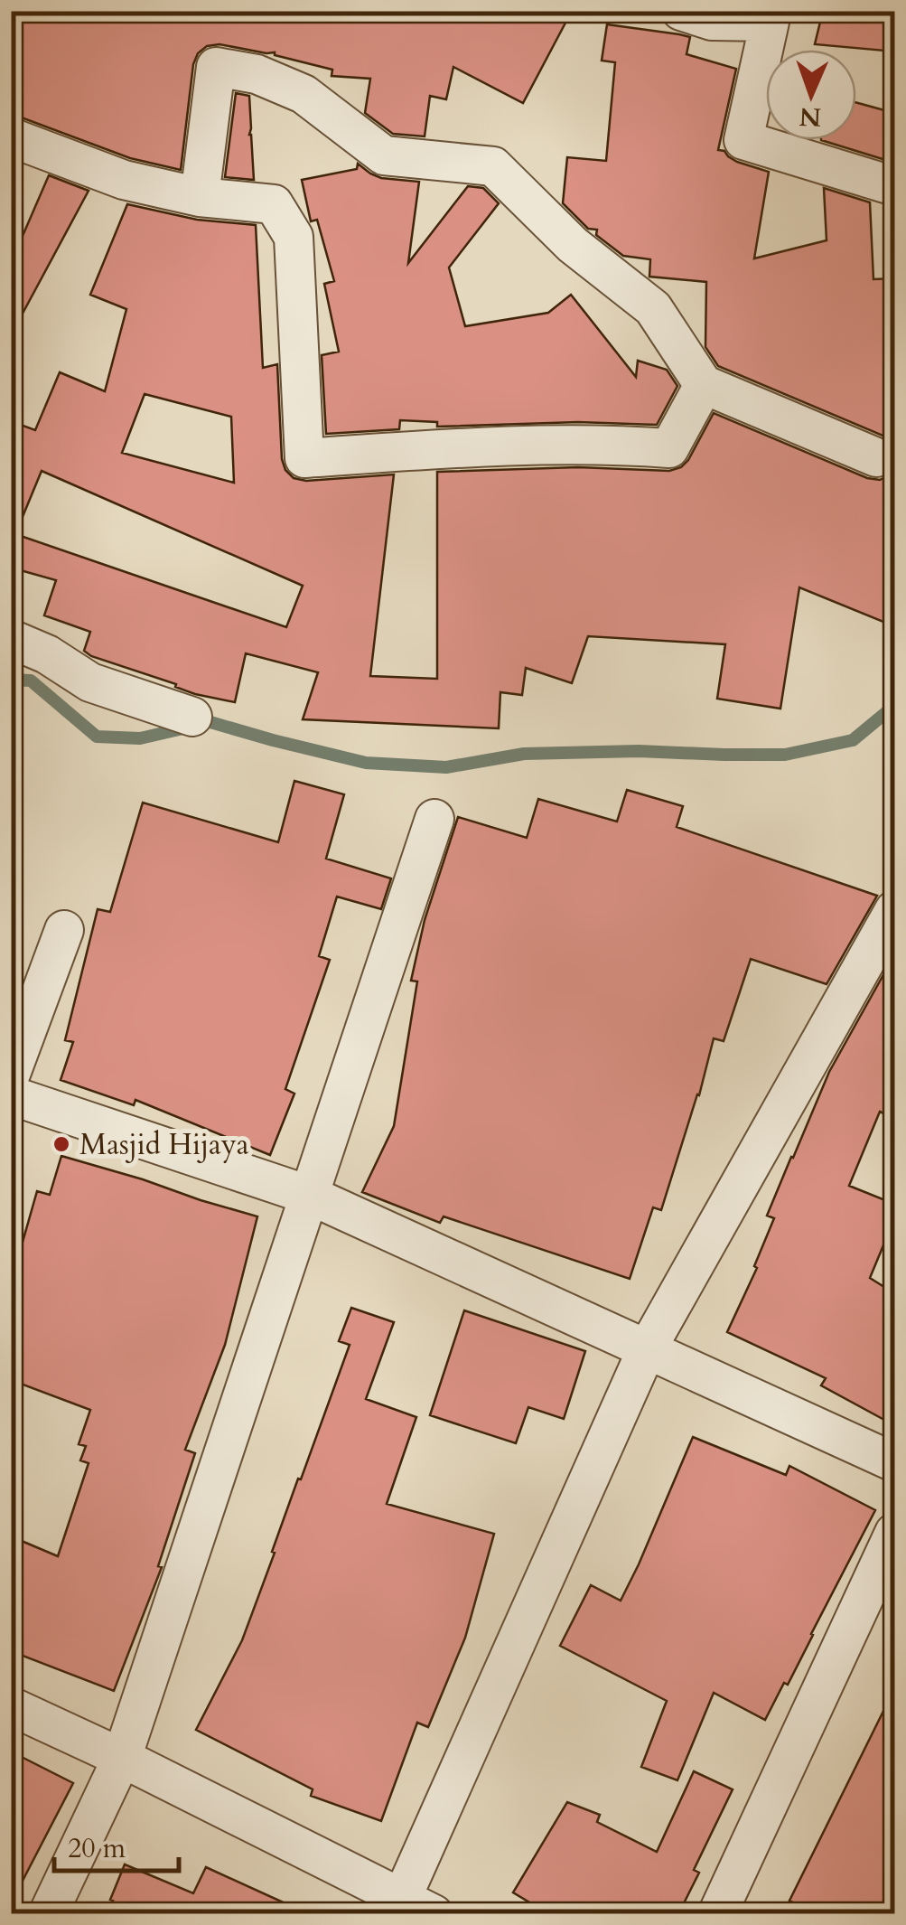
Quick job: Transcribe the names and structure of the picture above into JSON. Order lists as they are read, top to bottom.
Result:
{
  "places": ["Masjid Hijaya"],
  "scale_bar": "20 m",
  "north": "bottom"
}
